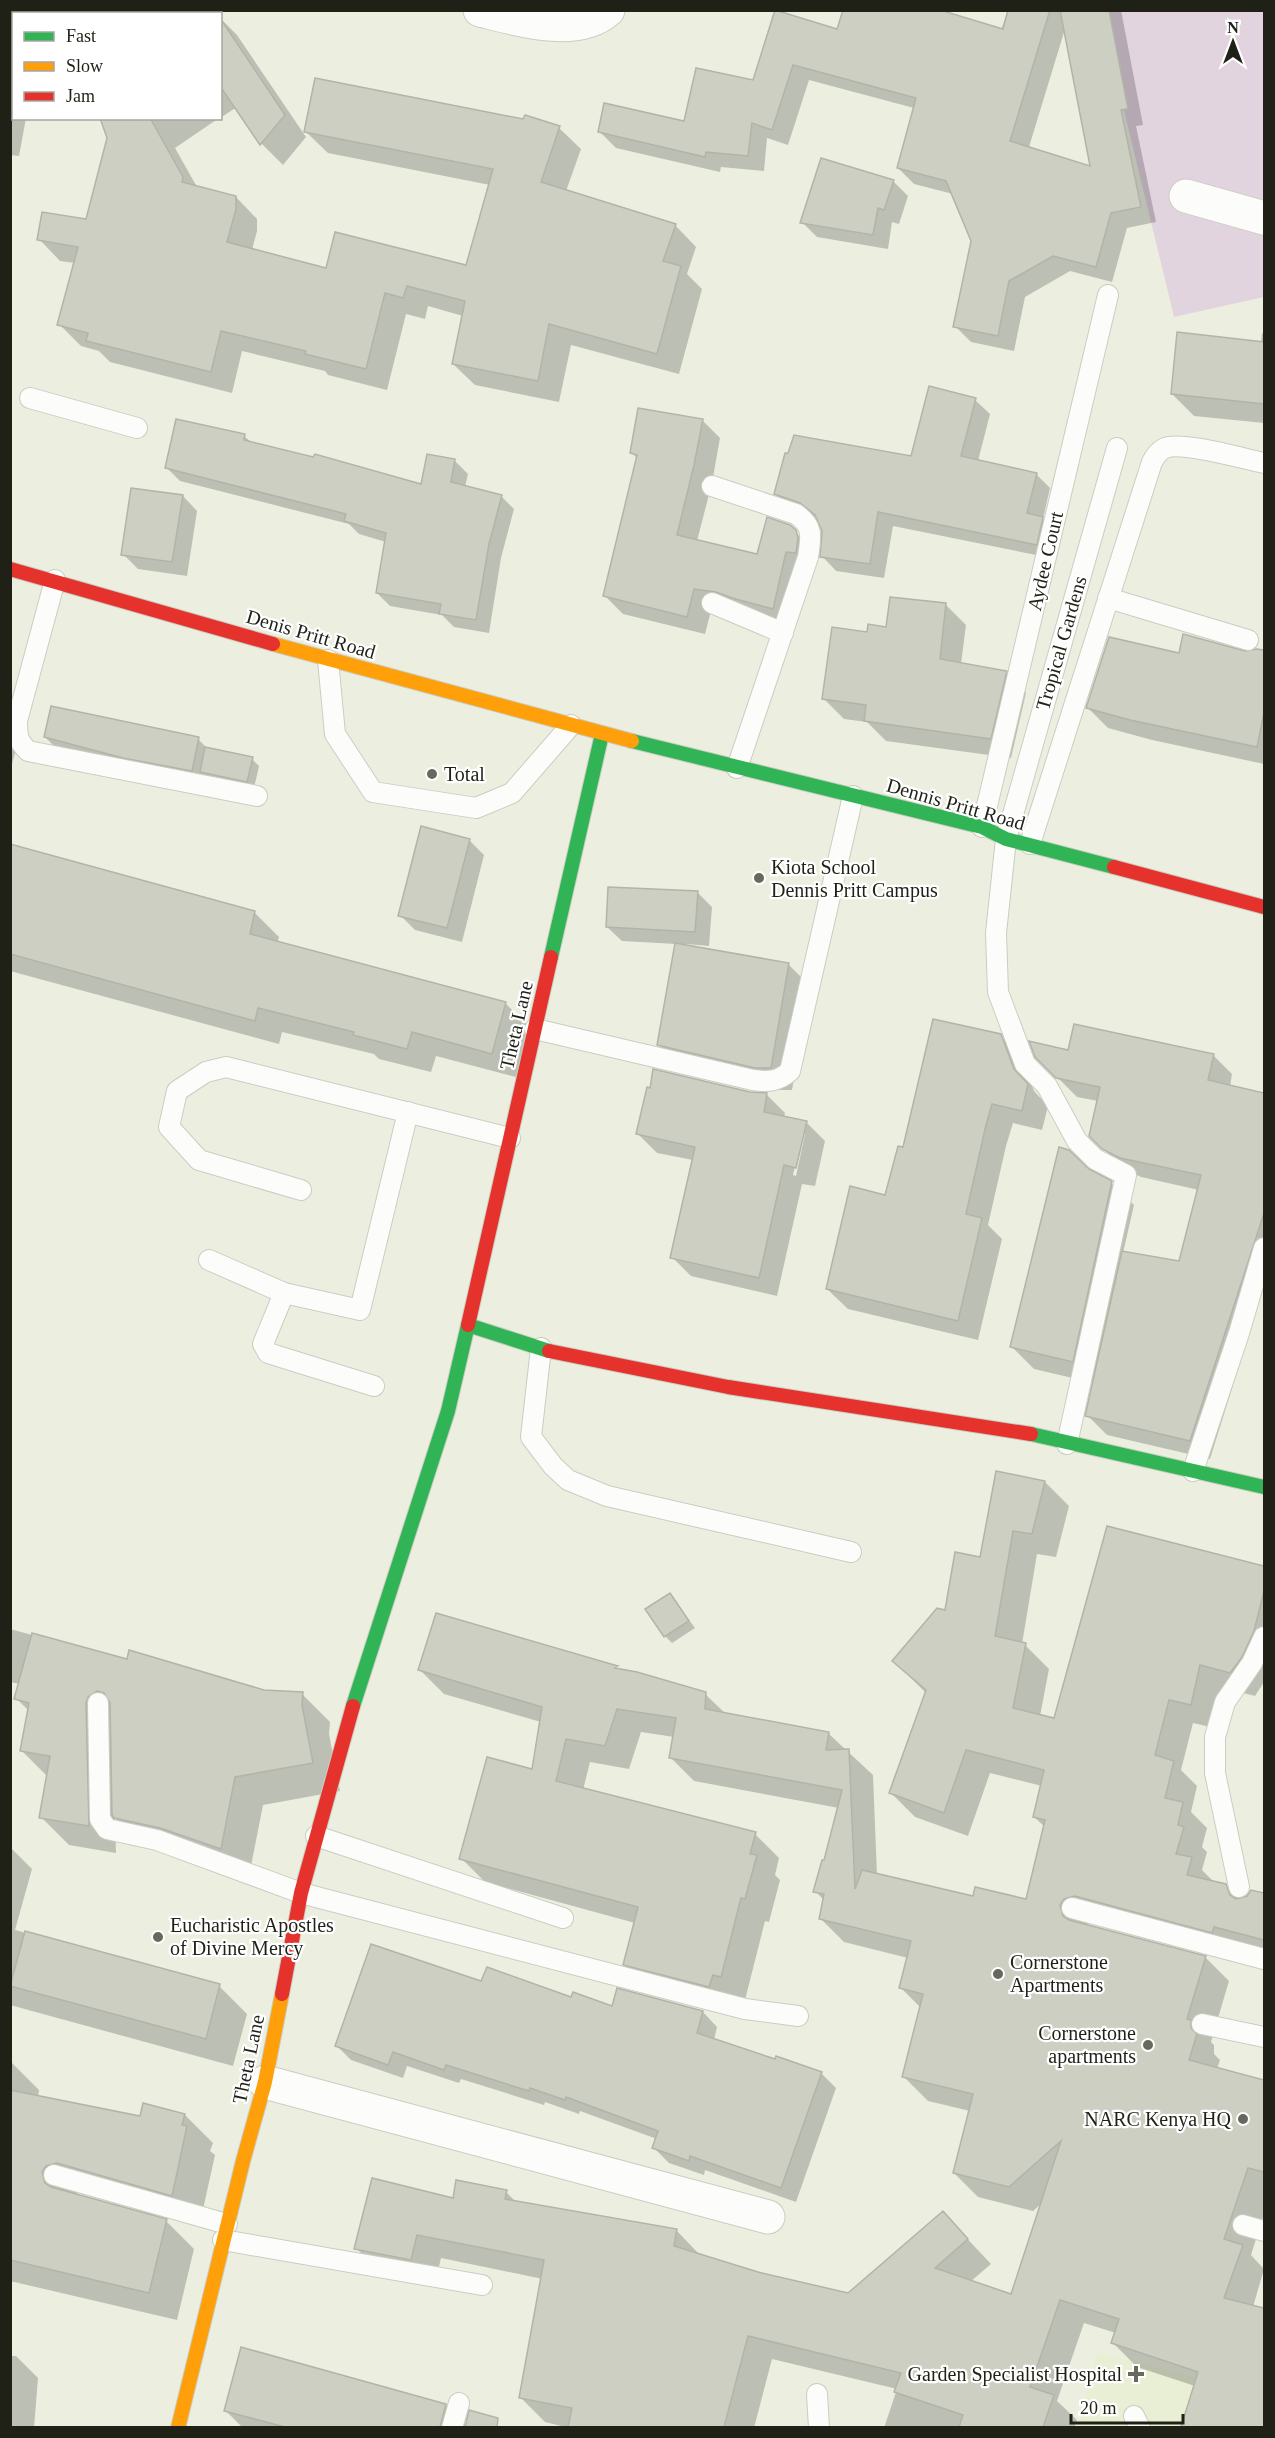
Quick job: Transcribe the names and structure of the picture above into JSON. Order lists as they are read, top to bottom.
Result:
{
  "streets": {
    "street": ["Denis Pritt Road", "Dennis Pritt Road", "Theta Lane"],
    "lane": ["Aydee Court", "Tropical Gardens"]
  },
  "crossings": [
    ["Aydee Court", "Dennis Pritt Road"],
    ["Denis Pritt Road", "Dennis Pritt Road"],
    ["Denis Pritt Road", "Theta Lane"],
    ["Tropical Gardens", "Dennis Pritt Road"],
    ["Dennis Pritt Road", "Theta Lane"]
  ],
  "places": {
    "other": [
      "Total",
      "Kiota School Dennis Pritt Campus",
      "Eucharistic Apostles of Divine Mercy",
      "Cornerstone Apartments",
      "Cornerstone apartments",
      "NARC Kenya HQ"
    ],
    "health": ["Garden Specialist Hospital"]
  },
  "legend": ["Fast", "Slow", "Jam"],
  "scale_bar": "20 m",
  "north": "top"
}
